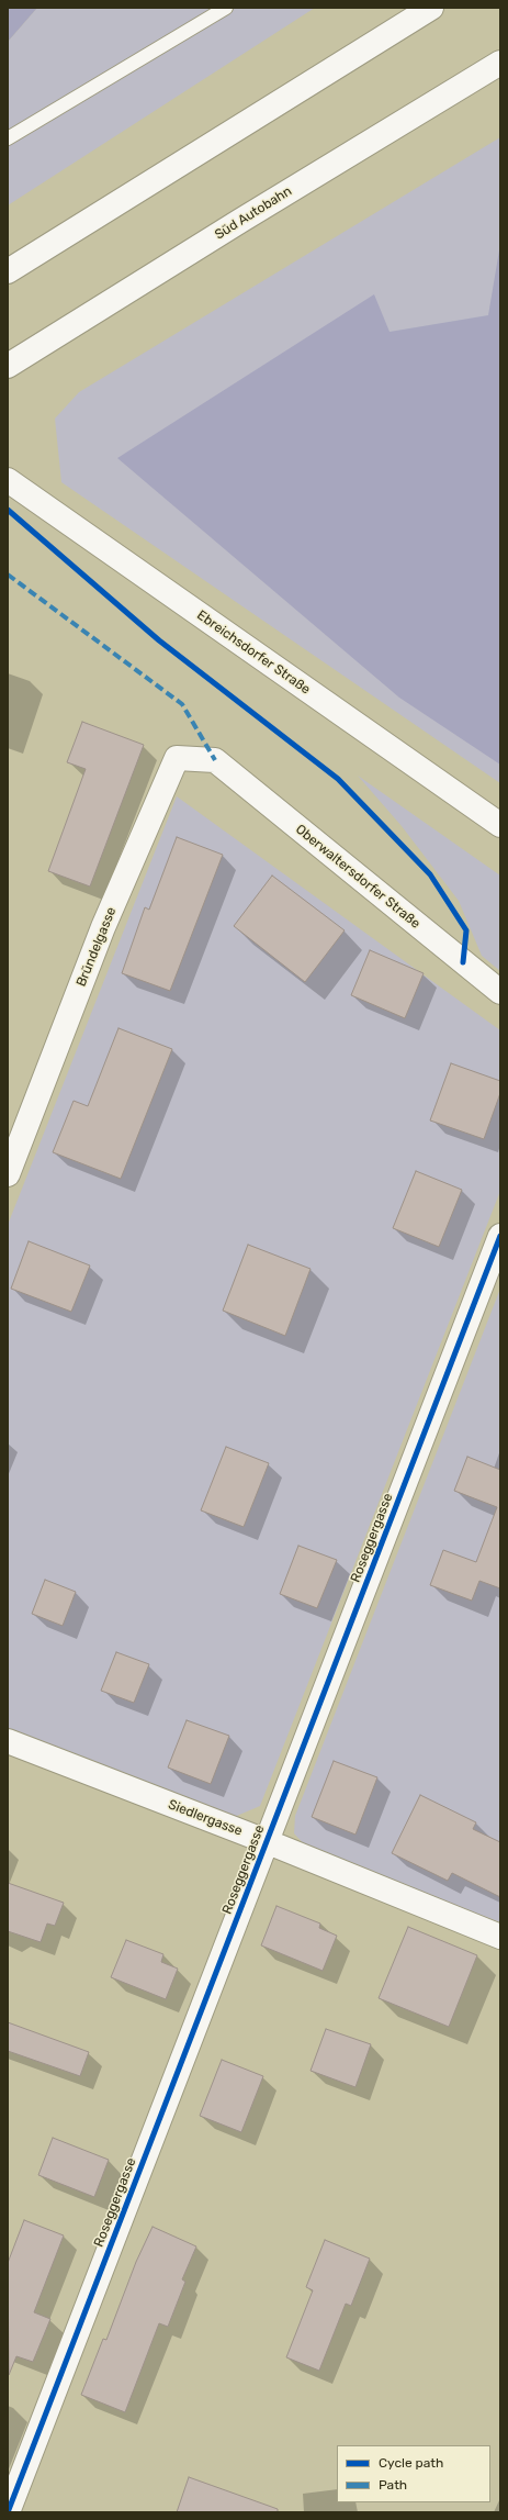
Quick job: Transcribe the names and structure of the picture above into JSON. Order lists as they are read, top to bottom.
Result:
{
  "streets": {
    "main road": [
      "Süd Autobahn",
      "Ebreichsdorfer Straße",
      "Oberwaltersdorfer Straße",
      "Bründelgasse",
      "Roseggergasse",
      "Siedlergasse"
    ]
  },
  "crossings": [
    ["Oberwaltersdorfer Straße", "Bründelgasse"],
    ["Roseggergasse", "Siedlergasse"]
  ],
  "legend": ["Cycle path", "Path"]
}
